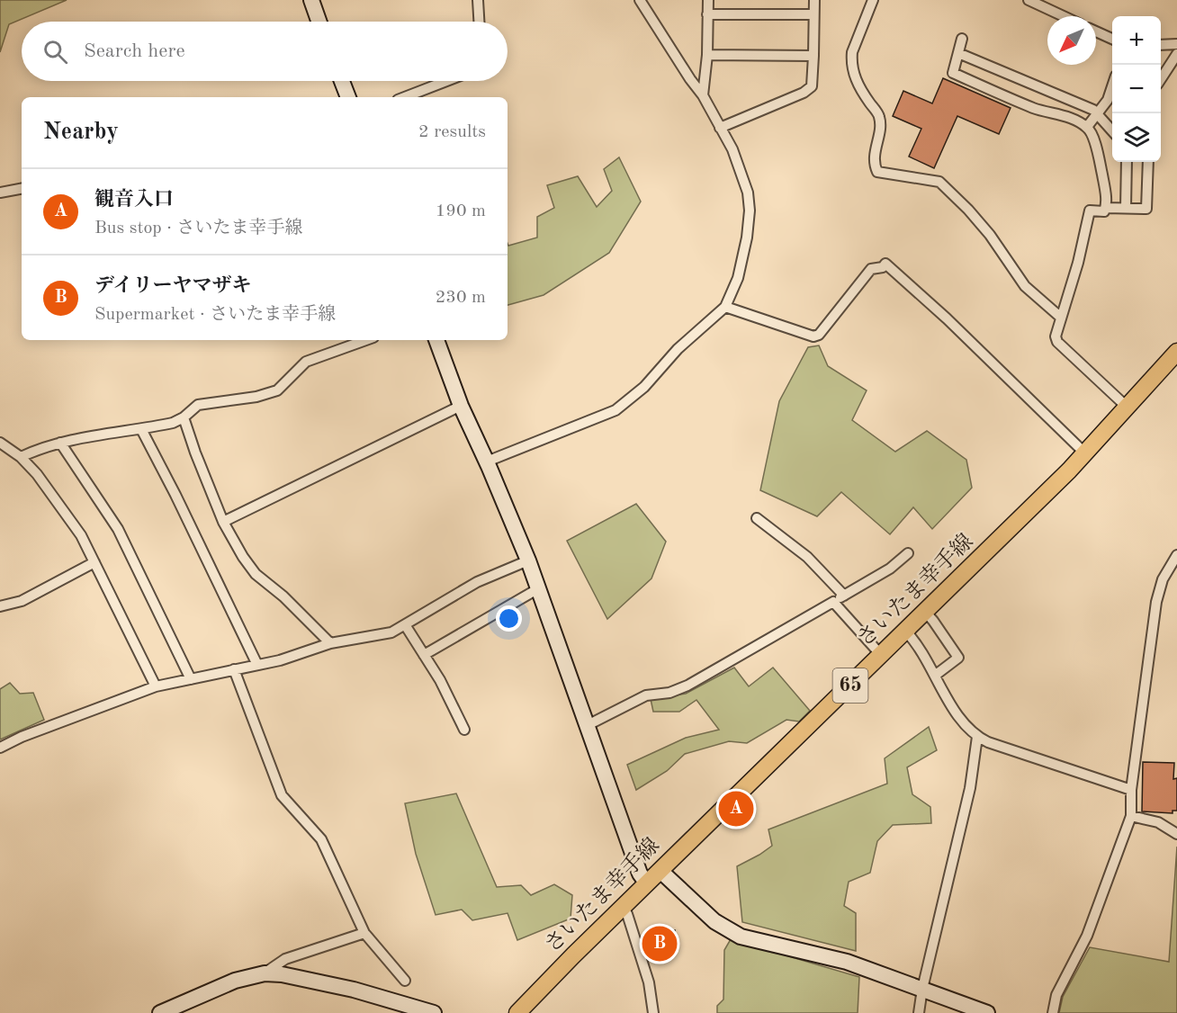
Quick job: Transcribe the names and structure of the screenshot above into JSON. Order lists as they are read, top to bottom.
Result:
{
  "streets": {
    "main road": ["さいたま幸手線", "65"]
  },
  "north": "bottom left",
  "page": {
    "map_buttons": ["+", "−"],
    "search": "Search here",
    "heading": ["Nearby", "2 results"],
    "list": [
      {
        "mark": "A",
        "name": "観音入口",
        "note": "Bus stop · さいたま幸手線",
        "value": "190 m"
      },
      {
        "mark": "B",
        "name": "デイリーヤマザキ",
        "note": "Supermarket · さいたま幸手線",
        "value": "230 m"
      }
    ],
    "pins": ["A", "B"]
  }
}
